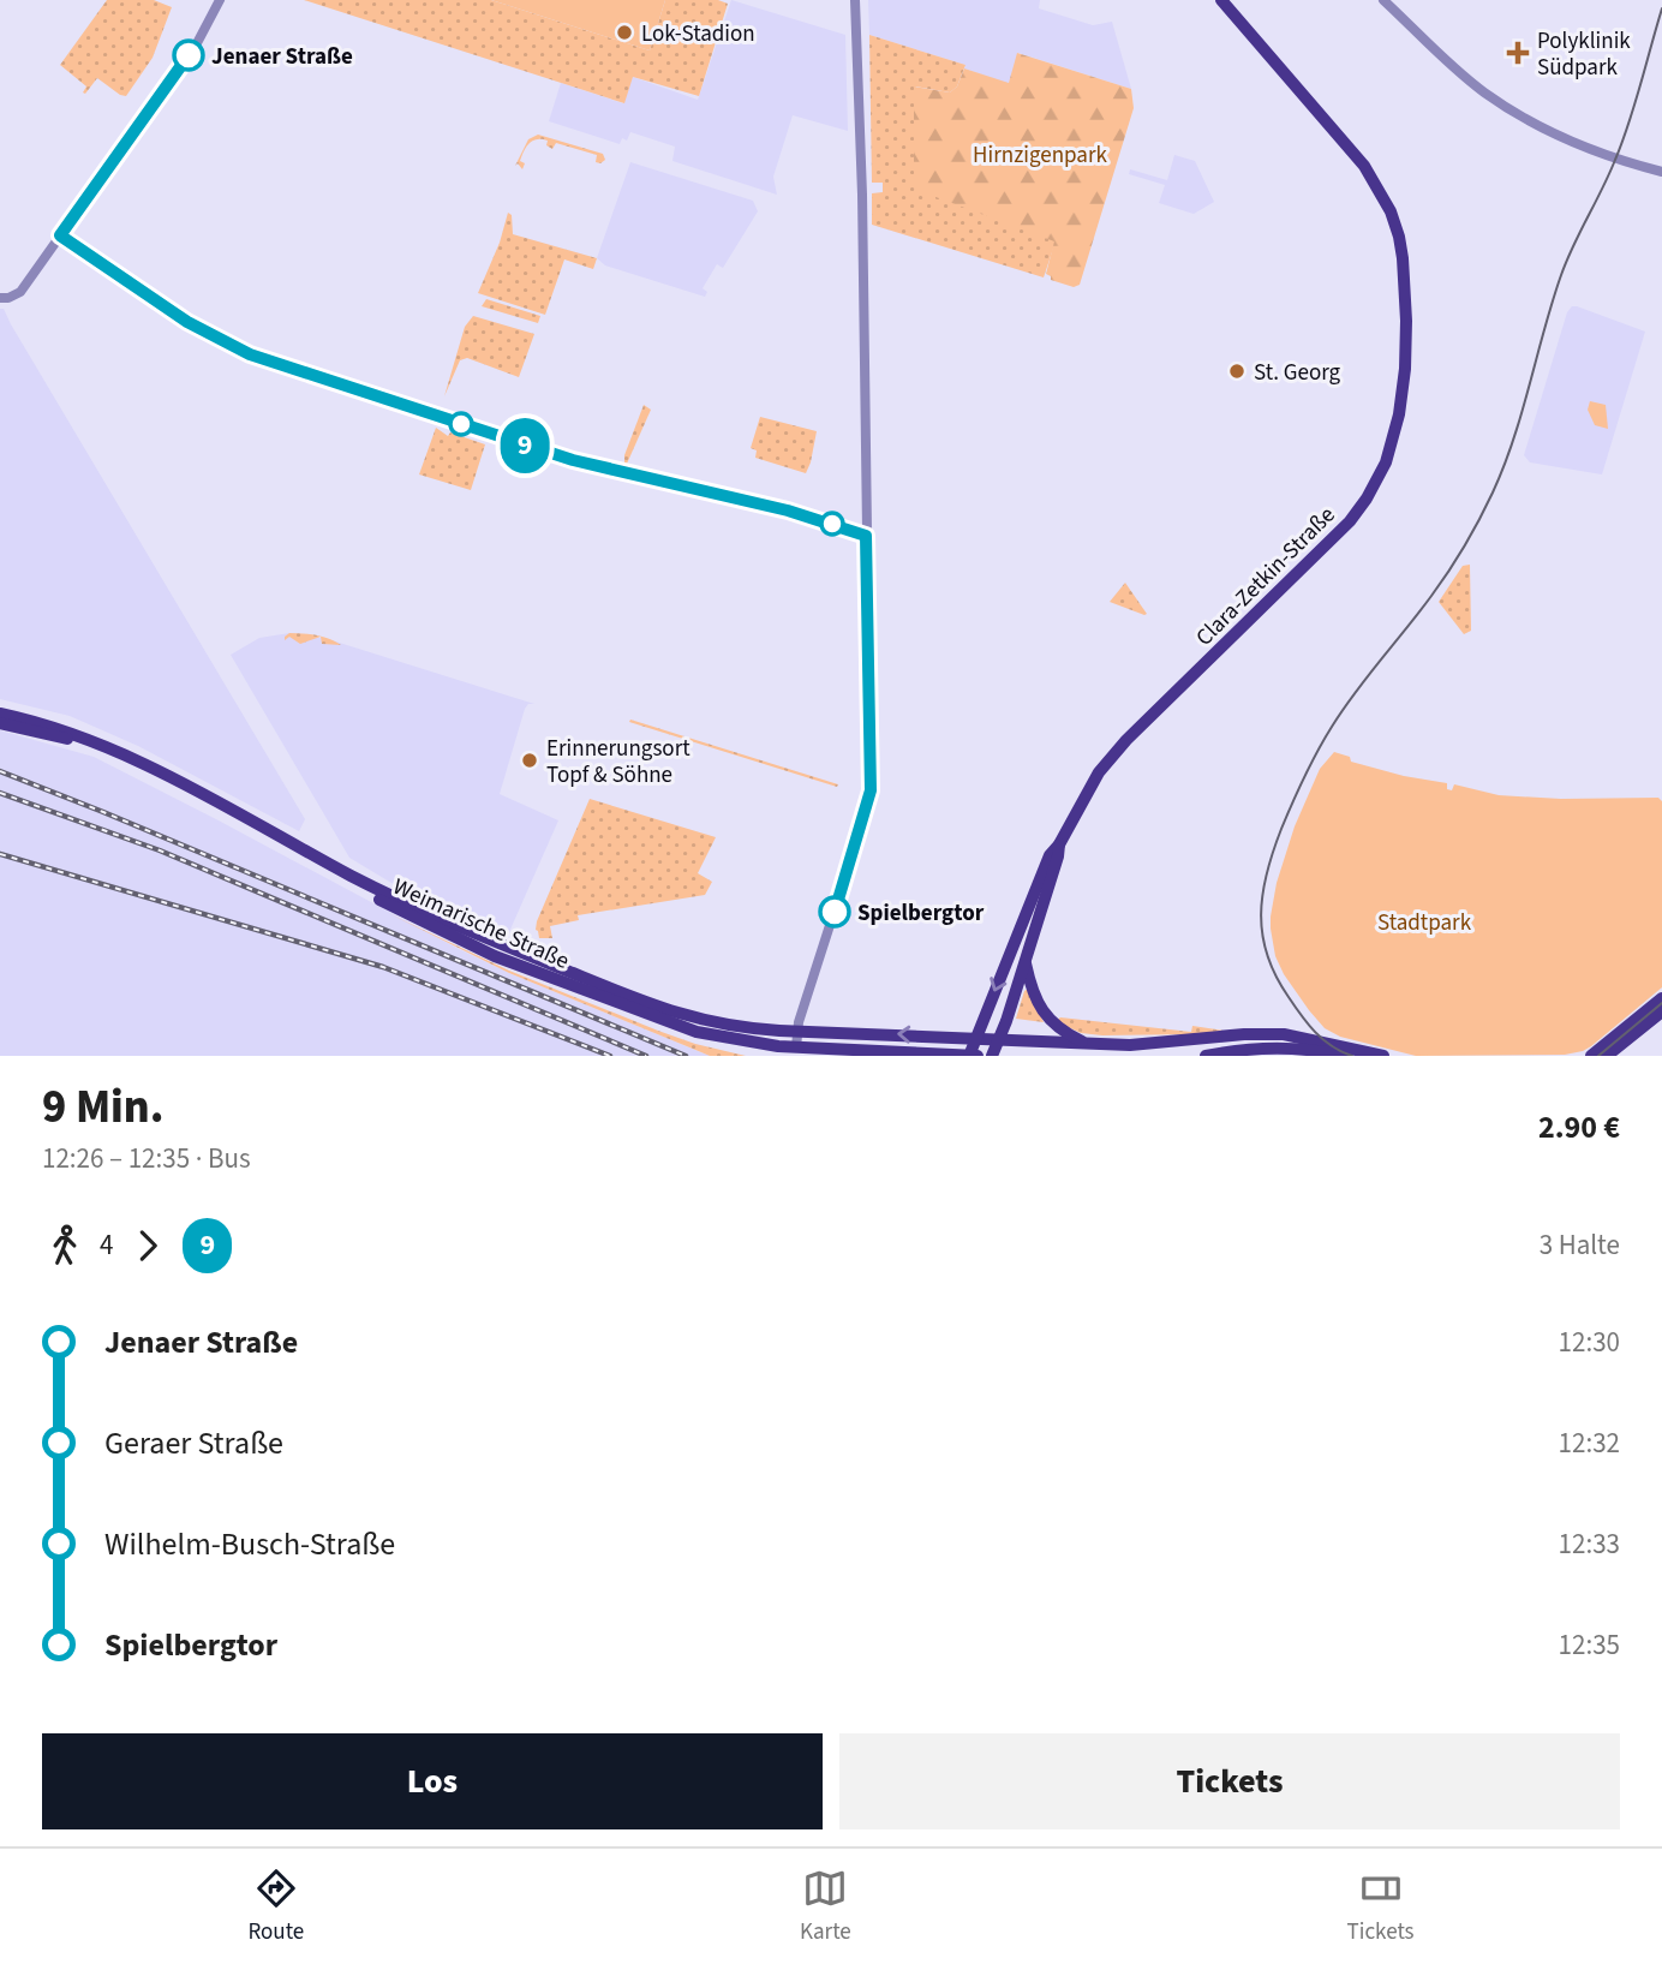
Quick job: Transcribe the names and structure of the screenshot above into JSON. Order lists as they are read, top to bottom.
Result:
{
  "streets": {
    "main road": ["Clara-Zetkin-Straße", "Weimarische Straße"]
  },
  "crossings": [
    ["Clara-Zetkin-Straße", "Weimarische Straße"]
  ],
  "parks": ["Hirnzigenpark", "Stadtpark"],
  "places": {
    "other": [
      "Lok-Stadion",
      "Jenaer Straße",
      "St. Georg",
      "Erinnerungsort Topf & Söhne",
      "Spielbergtor"
    ],
    "health": ["Polyklinik Südpark"]
  },
  "lines": ["bus line 9"],
  "page": {
    "on_map": "9",
    "heading": ["9 Min.", "12:26 – 12:35 · Bus", "2.90 €"],
    "legs": ["4", "9", "3 Halte"],
    "list": [
      {
        "name": "Jenaer Straße",
        "value": "12:30"
      },
      {
        "name": "Geraer Straße",
        "value": "12:32"
      },
      {
        "name": "Wilhelm-Busch-Straße",
        "value": "12:33"
      },
      {
        "name": "Spielbergtor",
        "value": "12:35"
      }
    ],
    "buttons": ["Los", "Tickets"],
    "tabs": ["Route", "Karte", "Tickets"]
  }
}
